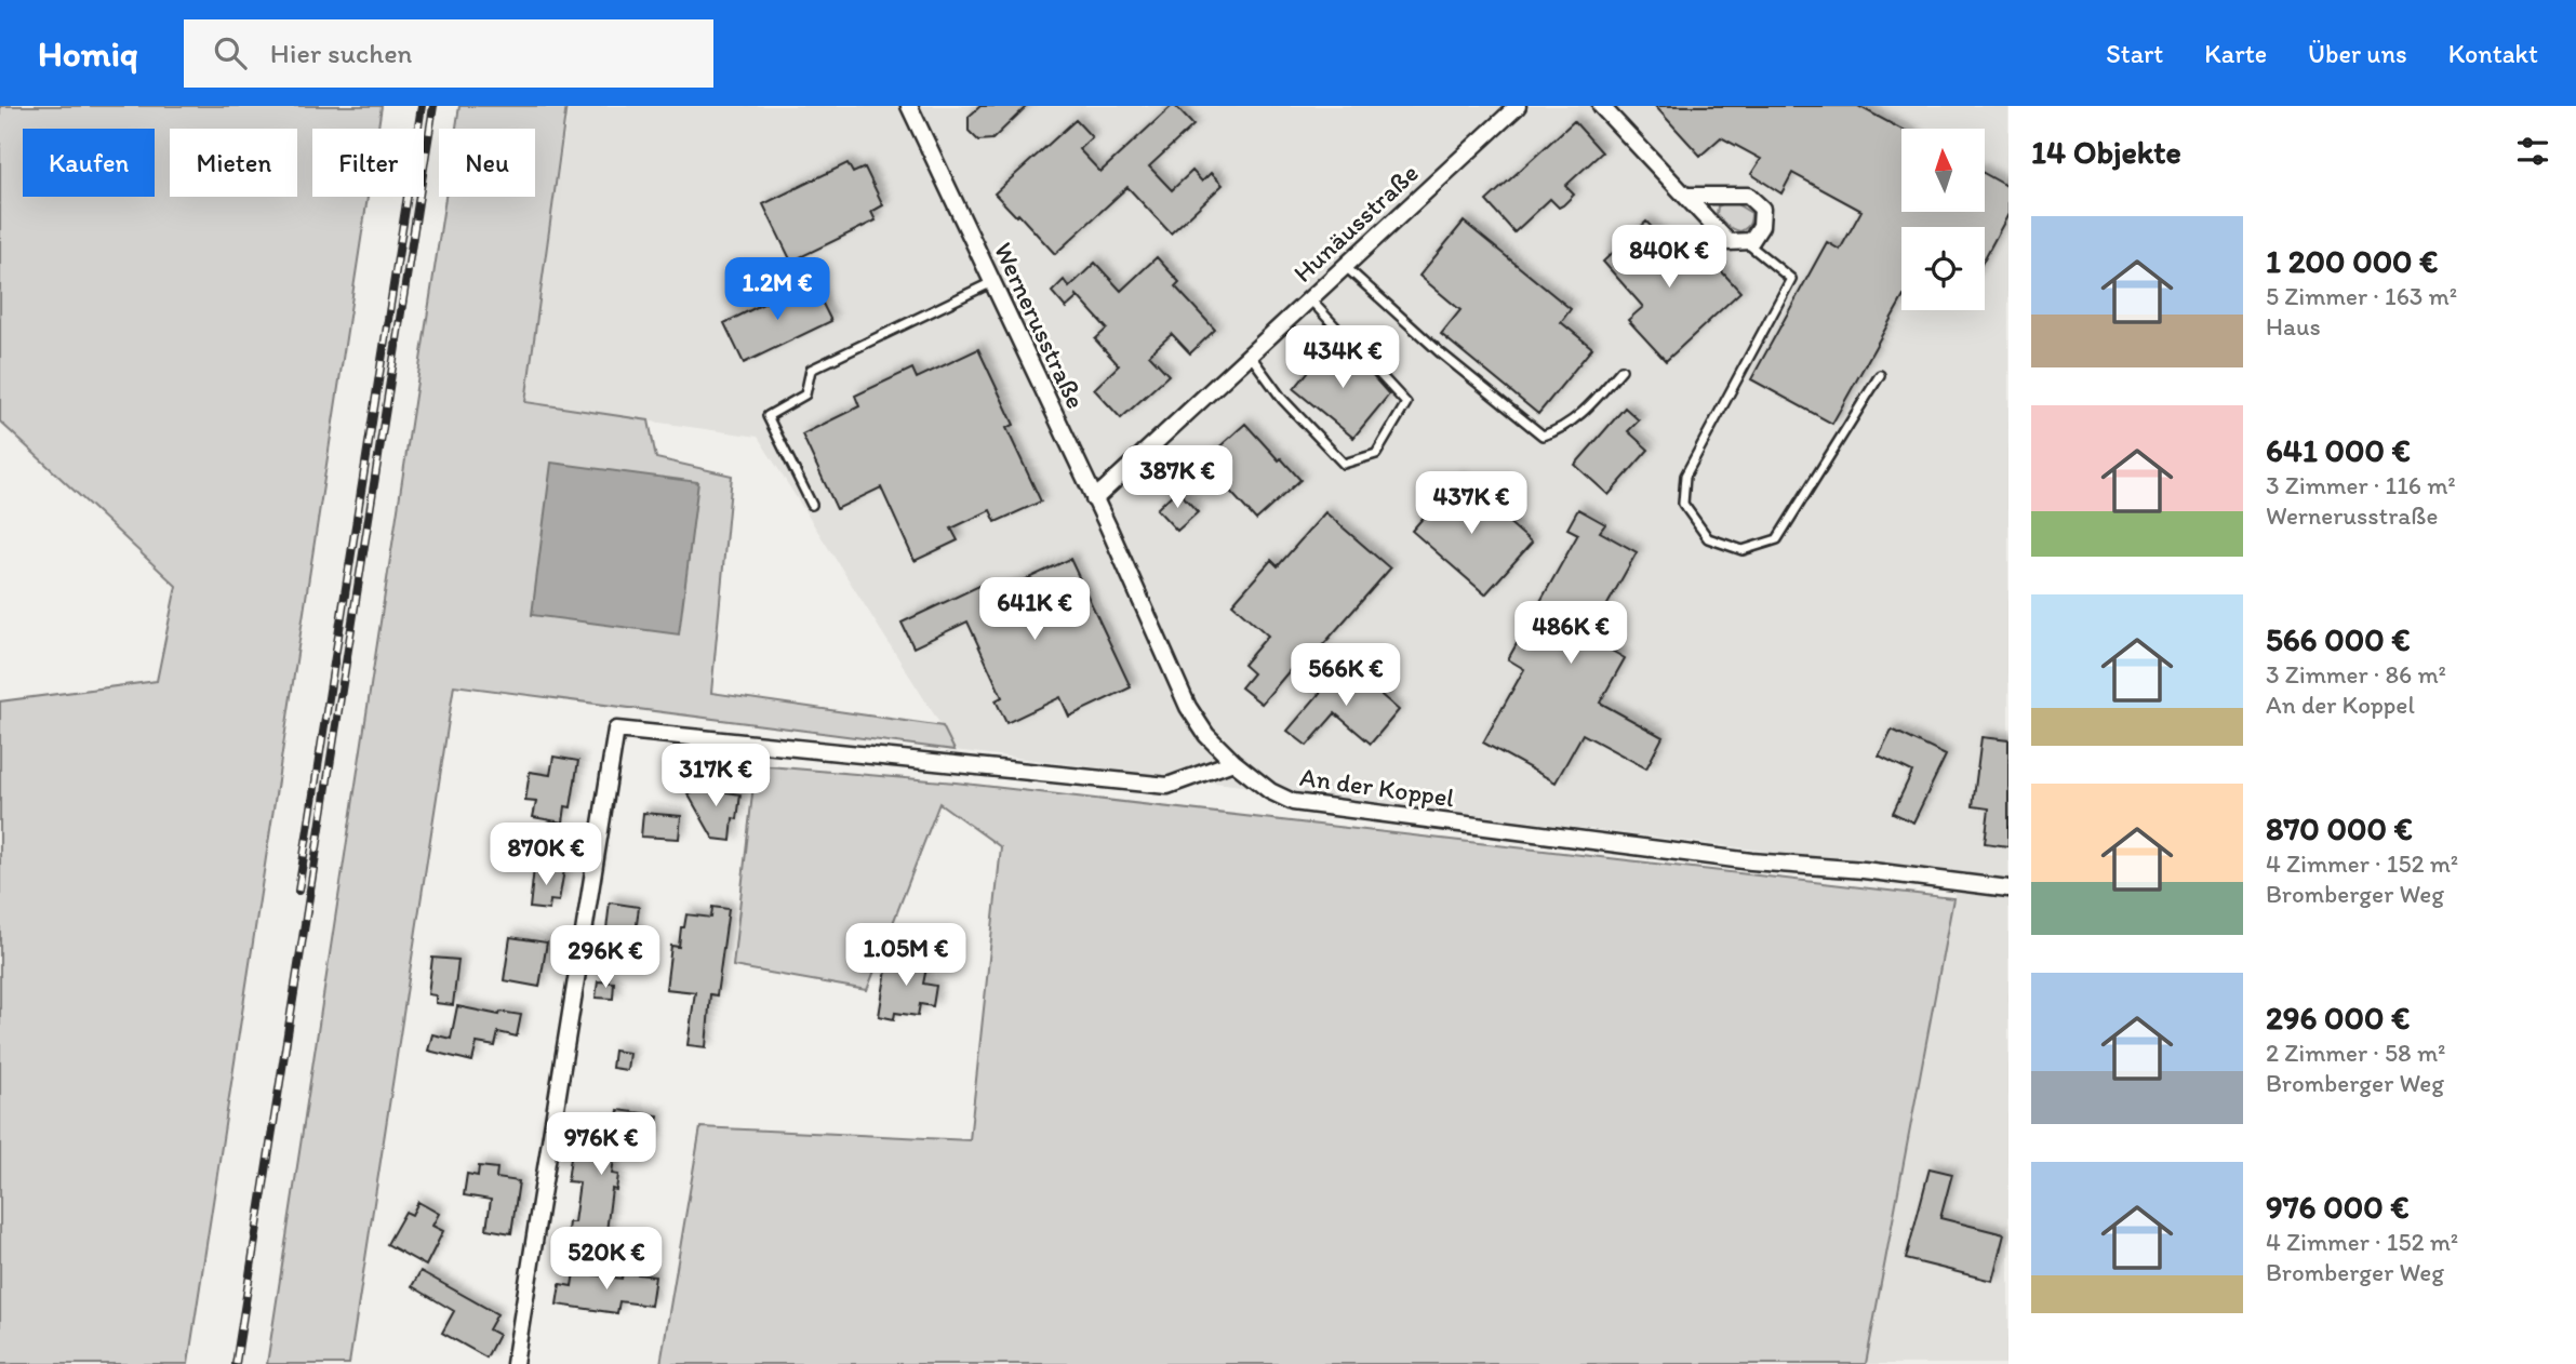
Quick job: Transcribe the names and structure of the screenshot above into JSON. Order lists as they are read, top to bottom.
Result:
{
  "streets": {
    "street": ["Hunäusstraße", "Wernerusstraße", "An der Koppel"]
  },
  "crossings": [
    ["Hunäusstraße", "Wernerusstraße"],
    ["Wernerusstraße", "An der Koppel"]
  ],
  "north": "top",
  "page": {
    "header": "Homiq",
    "search": "Hier suchen",
    "nav": [
      "Start",
      "Karte",
      "Über uns",
      "Kontakt"
    ],
    "heading": "14 Objekte",
    "chip": [
      "Kaufen",
      "Mieten",
      "Filter",
      "Neu"
    ],
    "list": [
      {
        "name": "1 200 000 €",
        "note": "5 Zimmer · 163 m² · Haus"
      },
      {
        "name": "641 000 €",
        "note": "3 Zimmer · 116 m² · Wernerusstraße"
      },
      {
        "name": "566 000 €",
        "note": "3 Zimmer · 86 m² · An der Koppel"
      },
      {
        "name": "870 000 €",
        "note": "4 Zimmer · 152 m² · Bromberger Weg"
      },
      {
        "name": "296 000 €",
        "note": "2 Zimmer · 58 m² · Bromberger Weg"
      },
      {
        "name": "976 000 €",
        "note": "4 Zimmer · 152 m² · Bromberger Weg"
      }
    ],
    "price": [
      "840K €",
      "1.2M €",
      "434K €",
      "387K €",
      "437K €",
      "641K €",
      "486K €",
      "566K €",
      "317K €",
      "870K €",
      "1.05M €",
      "296K €",
      "976K €",
      "520K €"
    ]
  }
}
